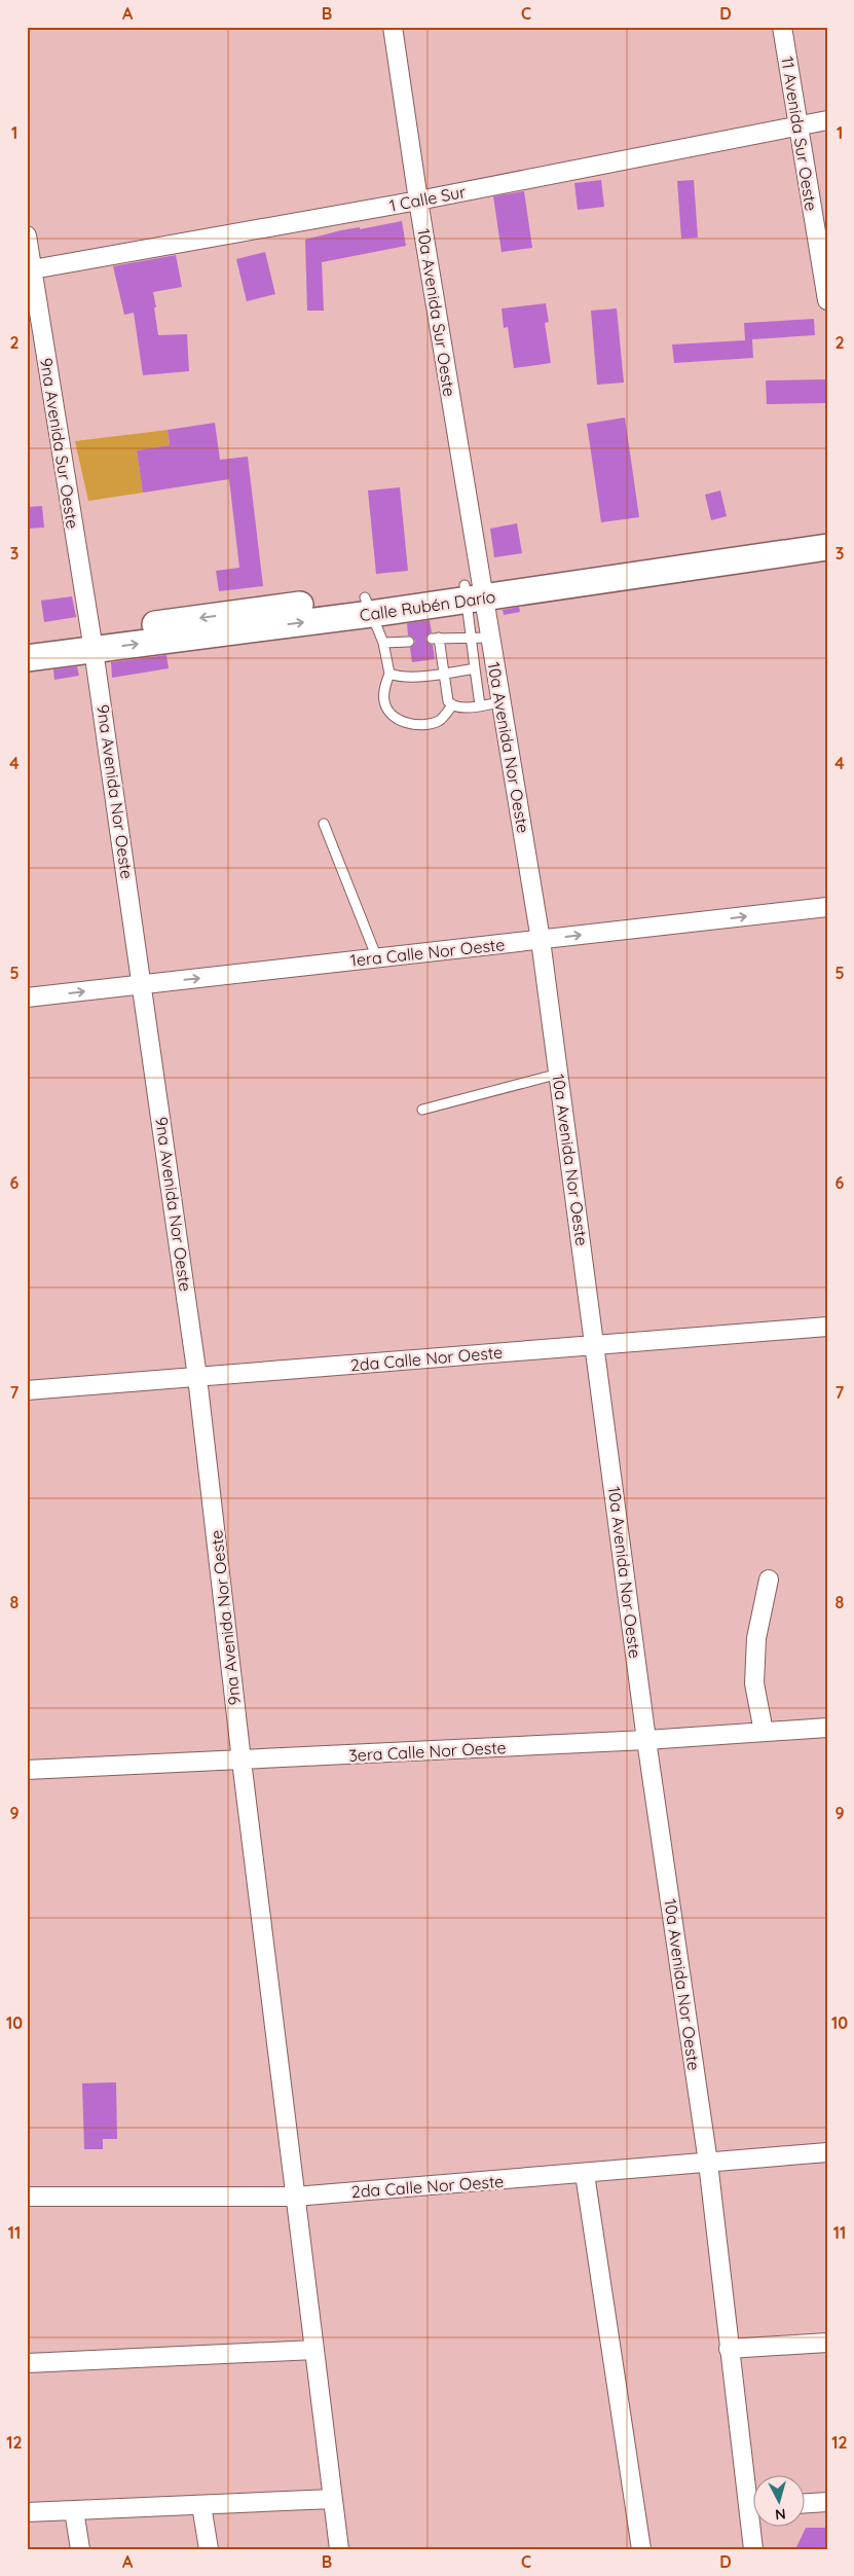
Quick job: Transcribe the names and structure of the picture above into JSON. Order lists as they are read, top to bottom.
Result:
{
  "streets": {
    "street": [
      "11 Avenida Sur Oeste",
      "1 Calle Sur",
      "10a Avenida Sur Oeste",
      "9na Avenida Sur Oeste",
      "Calle Rubén Darío",
      "10a Avenida Nor Oeste",
      "9na Avenida Nor Oeste",
      "1era Calle Nor Oeste",
      "2da Calle Nor Oeste",
      "3era Calle Nor Oeste"
    ]
  },
  "crossings": [
    ["11 Avenida Sur Oeste", "1 Calle Sur"],
    ["1 Calle Sur", "10a Avenida Sur Oeste"],
    ["1 Calle Sur", "9na Avenida Sur Oeste"],
    ["10a Avenida Sur Oeste", "Calle Rubén Darío"],
    ["10a Avenida Sur Oeste", "10a Avenida Nor Oeste"],
    ["9na Avenida Sur Oeste", "Calle Rubén Darío"],
    ["9na Avenida Sur Oeste", "9na Avenida Nor Oeste"],
    ["Calle Rubén Darío", "10a Avenida Nor Oeste"],
    ["Calle Rubén Darío", "9na Avenida Nor Oeste"],
    ["10a Avenida Nor Oeste", "1era Calle Nor Oeste"],
    ["10a Avenida Nor Oeste", "2da Calle Nor Oeste"],
    ["10a Avenida Nor Oeste", "3era Calle Nor Oeste"],
    ["9na Avenida Nor Oeste", "1era Calle Nor Oeste"],
    ["9na Avenida Nor Oeste", "2da Calle Nor Oeste"],
    ["9na Avenida Nor Oeste", "3era Calle Nor Oeste"]
  ],
  "one_way": ["1era Calle Nor Oeste"],
  "north": "bottom",
  "grid": {
    "columns": [
      "A",
      "B",
      "C",
      "D"
    ],
    "rows": [
      "1",
      "2",
      "3",
      "4",
      "5",
      "6",
      "7",
      "8",
      "9",
      "10",
      "11",
      "12"
    ]
  }
}
